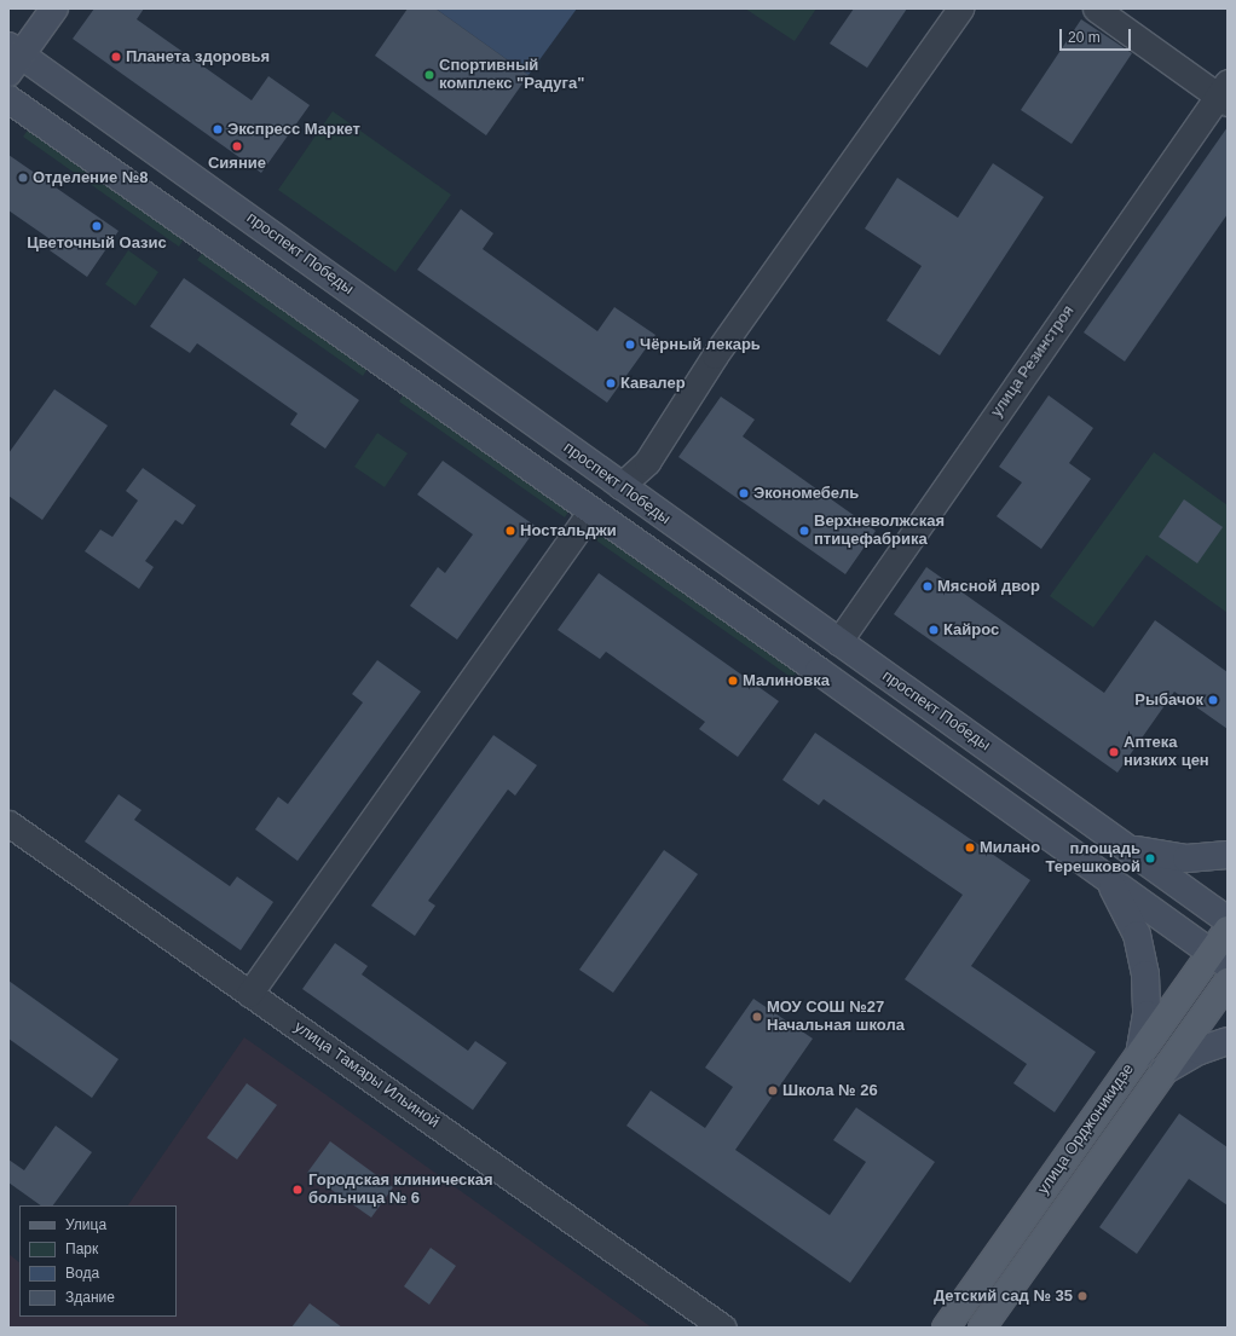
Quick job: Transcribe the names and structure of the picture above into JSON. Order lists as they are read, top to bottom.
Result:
{
  "streets": {
    "main road": ["проспект Победы", "улица Орджоникидзе"],
    "street": ["улица Резинстроя", "улица Тамары Ильиной"]
  },
  "crossings": [
    ["проспект Победы", "улица Резинстроя"]
  ],
  "places": [
    "Планета здоровья",
    "Спортивный комплекс \"Радуга\"",
    "Экспресс Маркет",
    "Сияние",
    "Отделение №8",
    "Цветочный Оазис",
    "Чёрный лекарь",
    "Кавалер",
    "Экономебель",
    "Ностальджи",
    "Верхневолжская птицефабрика",
    "Мясной двор",
    "Кайрос",
    "Малиновка",
    "Рыбачок",
    "Аптека низких цен",
    "Милано",
    "площадь Терешковой",
    "МОУ СОШ №27 Начальная школа",
    "Школа № 26",
    "Городская клиническая больница № 6",
    "Детский сад № 35"
  ],
  "legend": [
    "Улица",
    "Парк",
    "Вода",
    "Здание"
  ],
  "scale_bar": "20 m"
}
